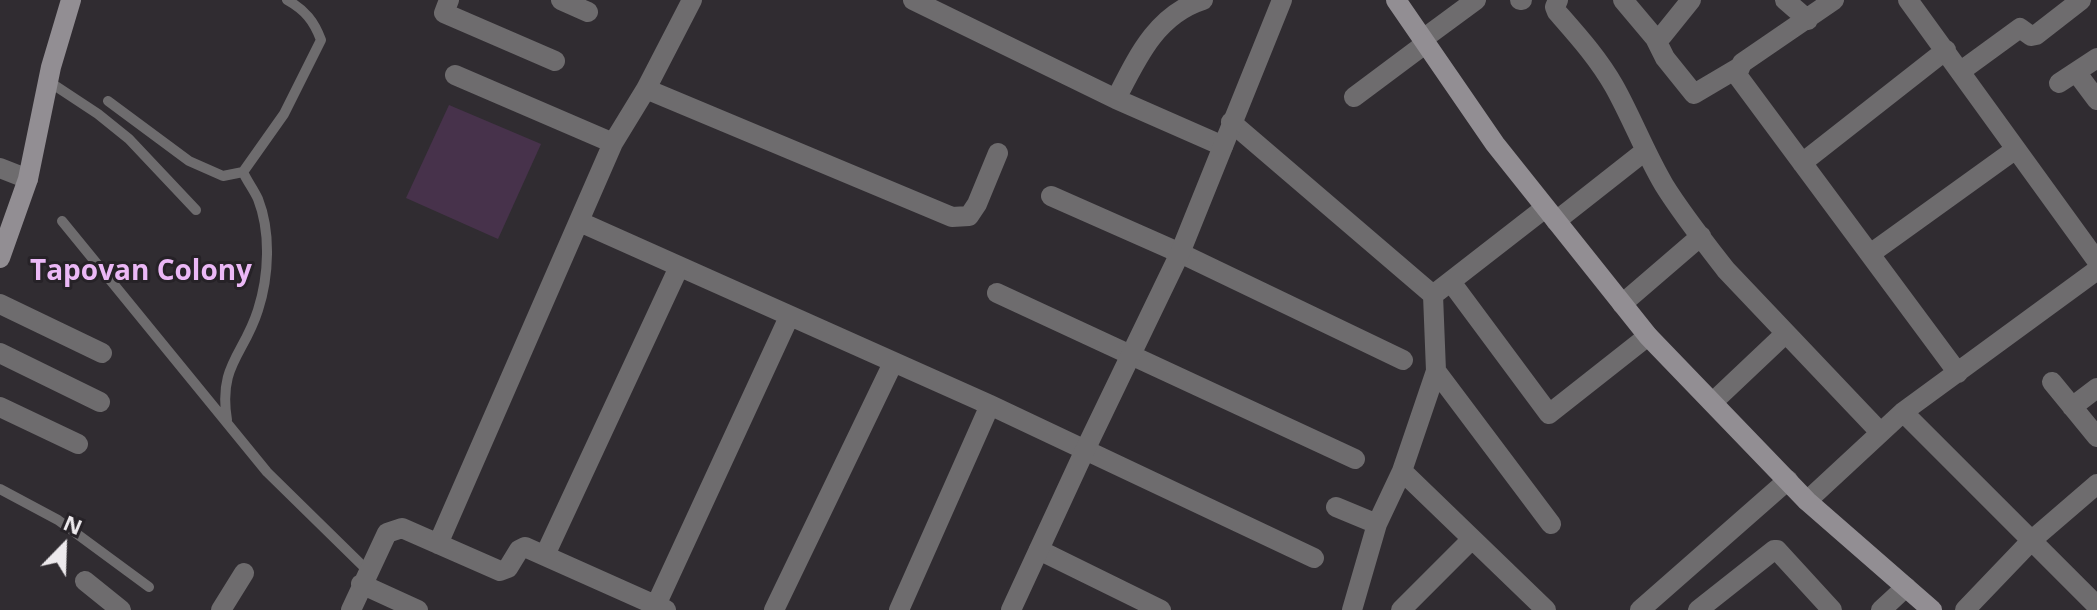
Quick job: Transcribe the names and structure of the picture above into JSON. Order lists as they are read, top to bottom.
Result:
{
  "districts": ["Tapovan Colony"],
  "north": "top right"
}
